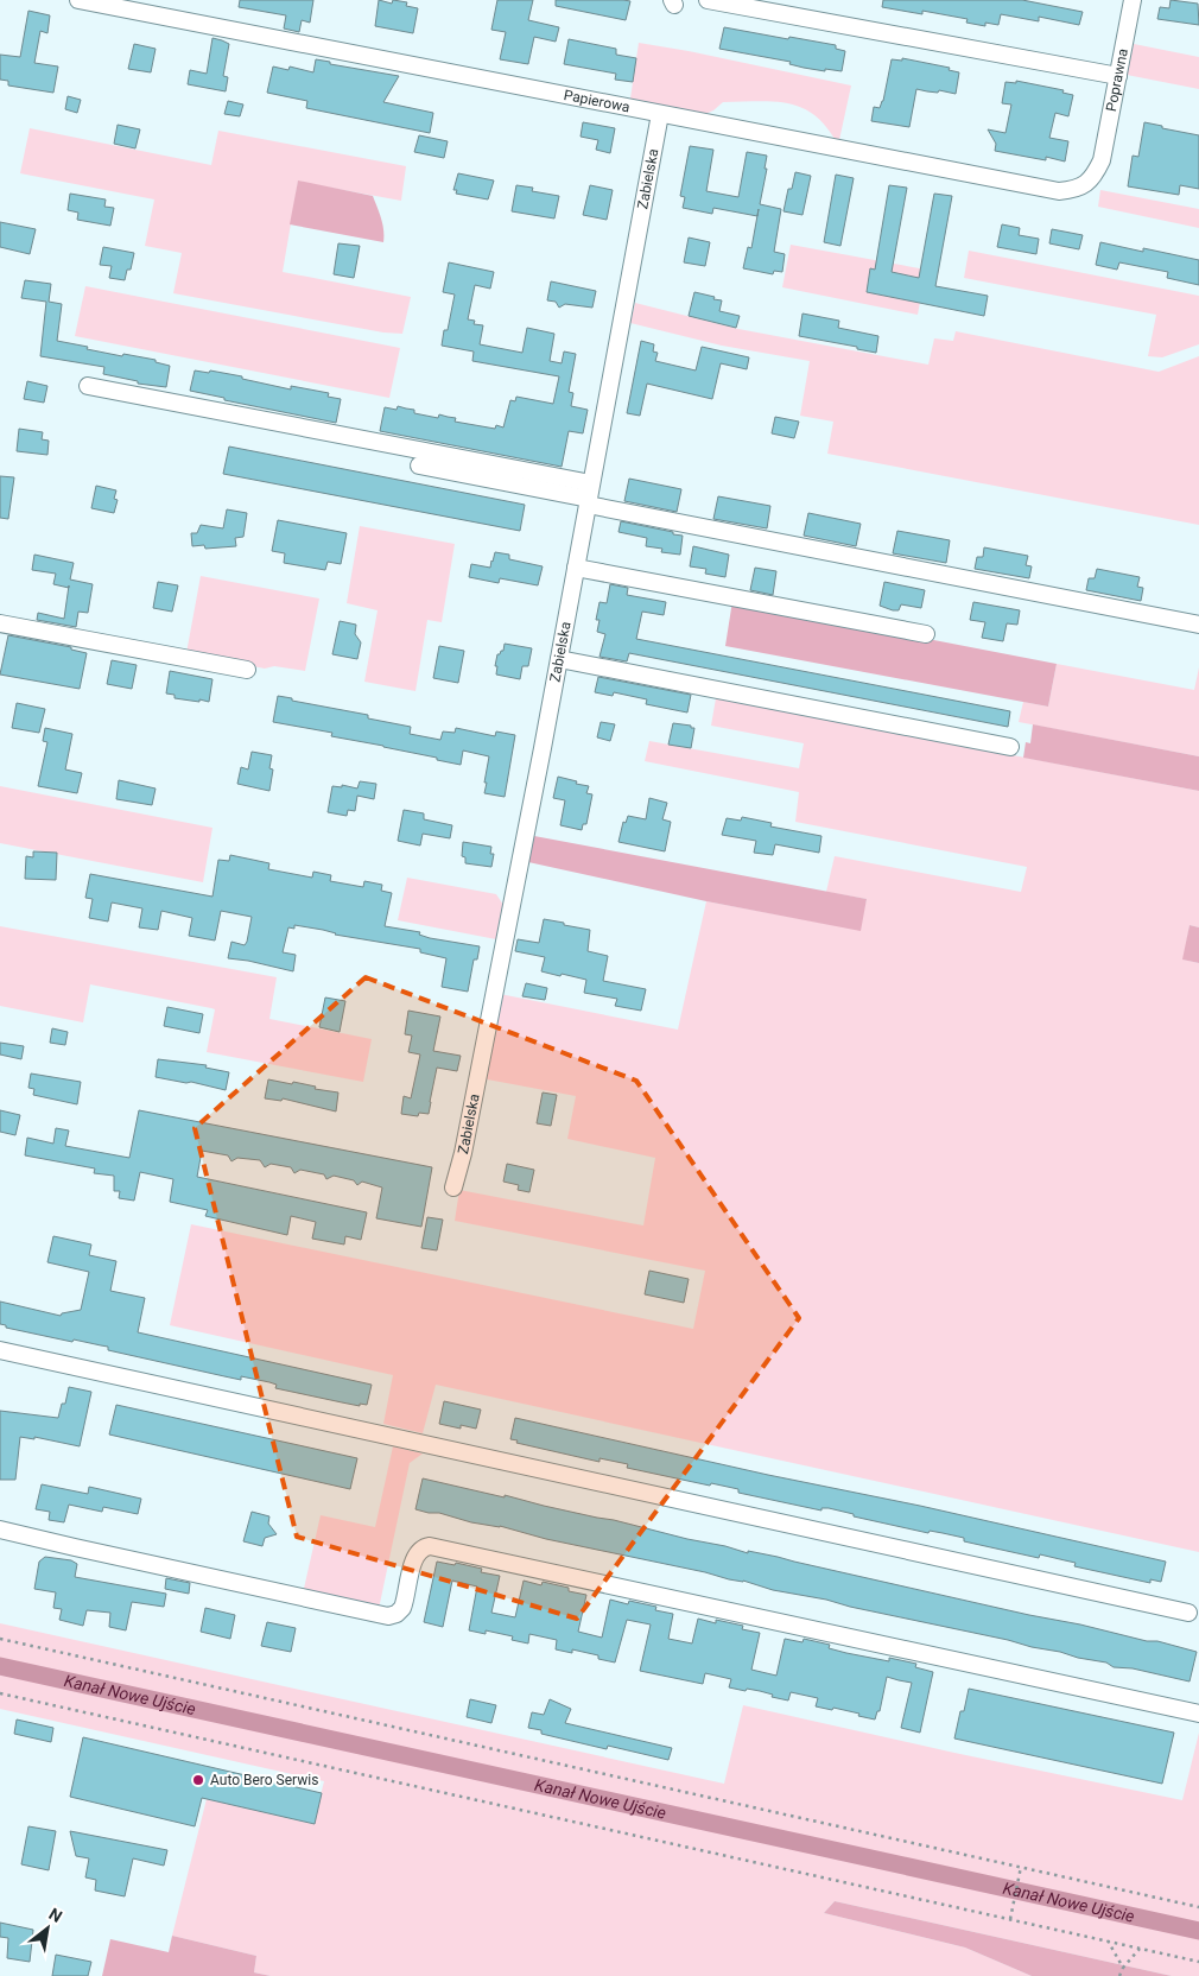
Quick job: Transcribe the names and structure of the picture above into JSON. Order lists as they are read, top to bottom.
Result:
{
  "streets": {
    "street": ["Poprawna", "Papierowa", "Zabielska"]
  },
  "crossings": [
    ["Poprawna", "Papierowa"],
    ["Papierowa", "Zabielska"]
  ],
  "water": ["Kanał Nowe Ujście"],
  "places": ["Auto Bero Serwis"],
  "north": "top right"
}
